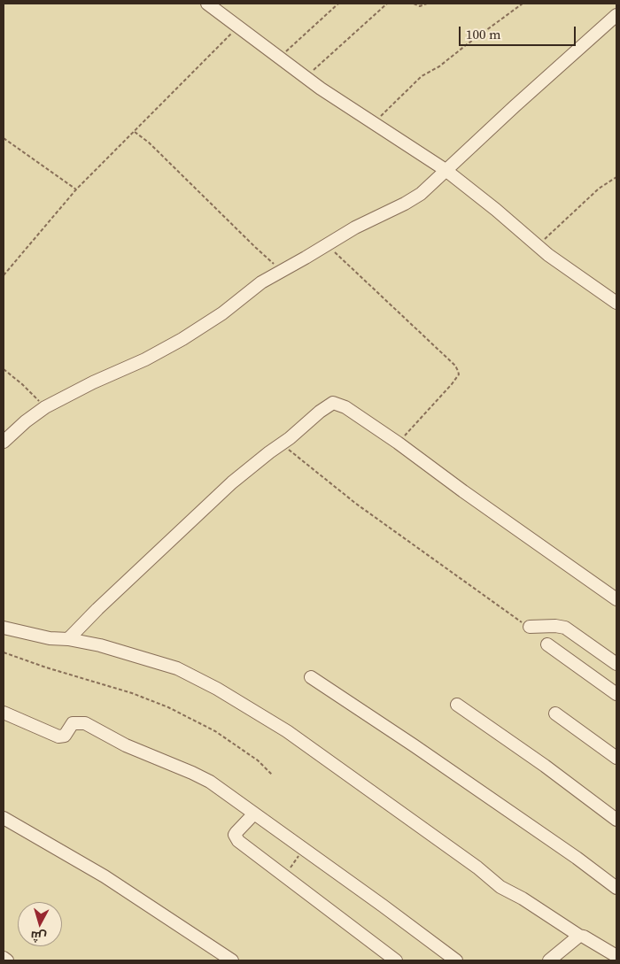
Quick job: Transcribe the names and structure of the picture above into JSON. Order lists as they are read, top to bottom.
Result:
{
  "scale_bar": "100 m",
  "north": "bottom"
}
